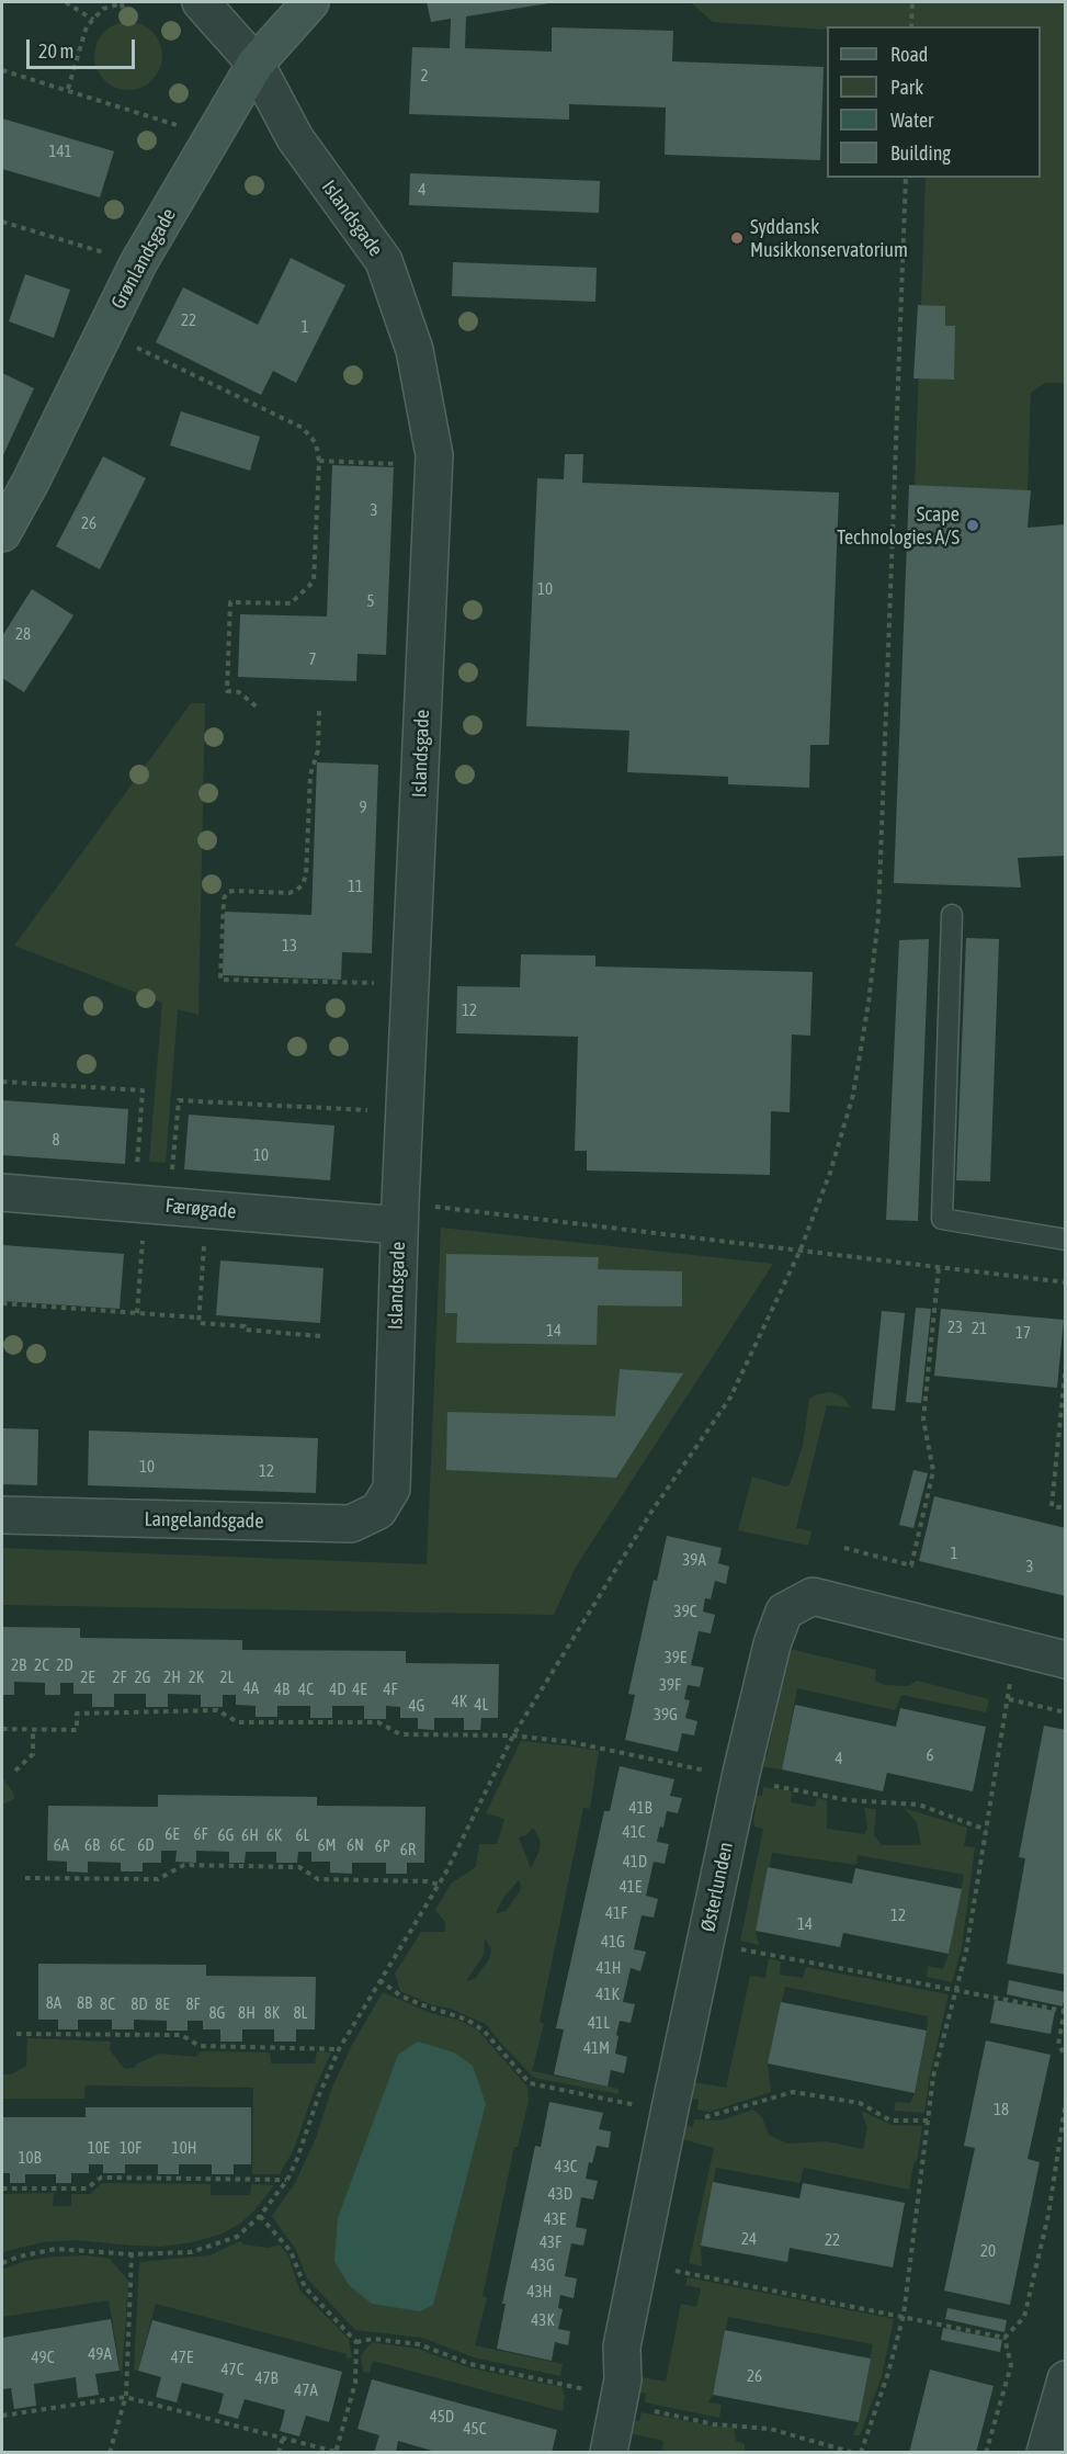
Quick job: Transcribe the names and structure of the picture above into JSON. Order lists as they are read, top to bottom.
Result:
{
  "streets": {
    "main road": ["Grønlandsgade"],
    "street": [
      "Islandsgade",
      "Færøgade",
      "Langelandsgade",
      "Østerlunden"
    ]
  },
  "crossings": [
    ["Islandsgade", "Grønlandsgade"],
    ["Islandsgade", "Færøgade"],
    ["Islandsgade", "Langelandsgade"]
  ],
  "places": ["Syddansk Musikkonservatorium", "Scape Technologies A/S"],
  "house_numbers": [
    "2",
    "141",
    "4",
    "22",
    "1",
    "3",
    "26",
    "10",
    "5",
    "28",
    "7",
    "9",
    "11",
    "13",
    "12",
    "8",
    "10",
    "23",
    "21",
    "14",
    "17",
    "10",
    "12",
    "1",
    "39A",
    "3",
    "39C",
    "39E",
    "2B",
    "2C",
    "2D",
    "2E",
    "2F",
    "2G",
    "2H",
    "2K",
    "2L",
    "39F",
    "4A",
    "4B",
    "4C",
    "4D",
    "4E",
    "4F",
    "4K",
    "4L",
    "4G",
    "39G",
    "6",
    "4",
    "41B",
    "41C",
    "6E",
    "6F",
    "6G",
    "6H",
    "6K",
    "6L",
    "6A",
    "6B",
    "6C",
    "6D",
    "6M",
    "6N",
    "6P",
    "6R",
    "41D",
    "41E",
    "41F",
    "12",
    "14",
    "41G",
    "41H",
    "41K",
    "8A",
    "8B",
    "8C",
    "8D",
    "8E",
    "8F",
    "8G",
    "8H",
    "8K",
    "8L",
    "41L",
    "41M",
    "18",
    "10E",
    "10F",
    "10H",
    "10B",
    "43C",
    "43D",
    "43E",
    "24",
    "22",
    "43F",
    "20",
    "43G",
    "43H",
    "43K",
    "49A",
    "49C",
    "47E",
    "47C",
    "26",
    "47B",
    "47A",
    "45D",
    "45C"
  ],
  "legend": [
    "Road",
    "Park",
    "Water",
    "Building"
  ],
  "scale_bar": "20 m"
}
